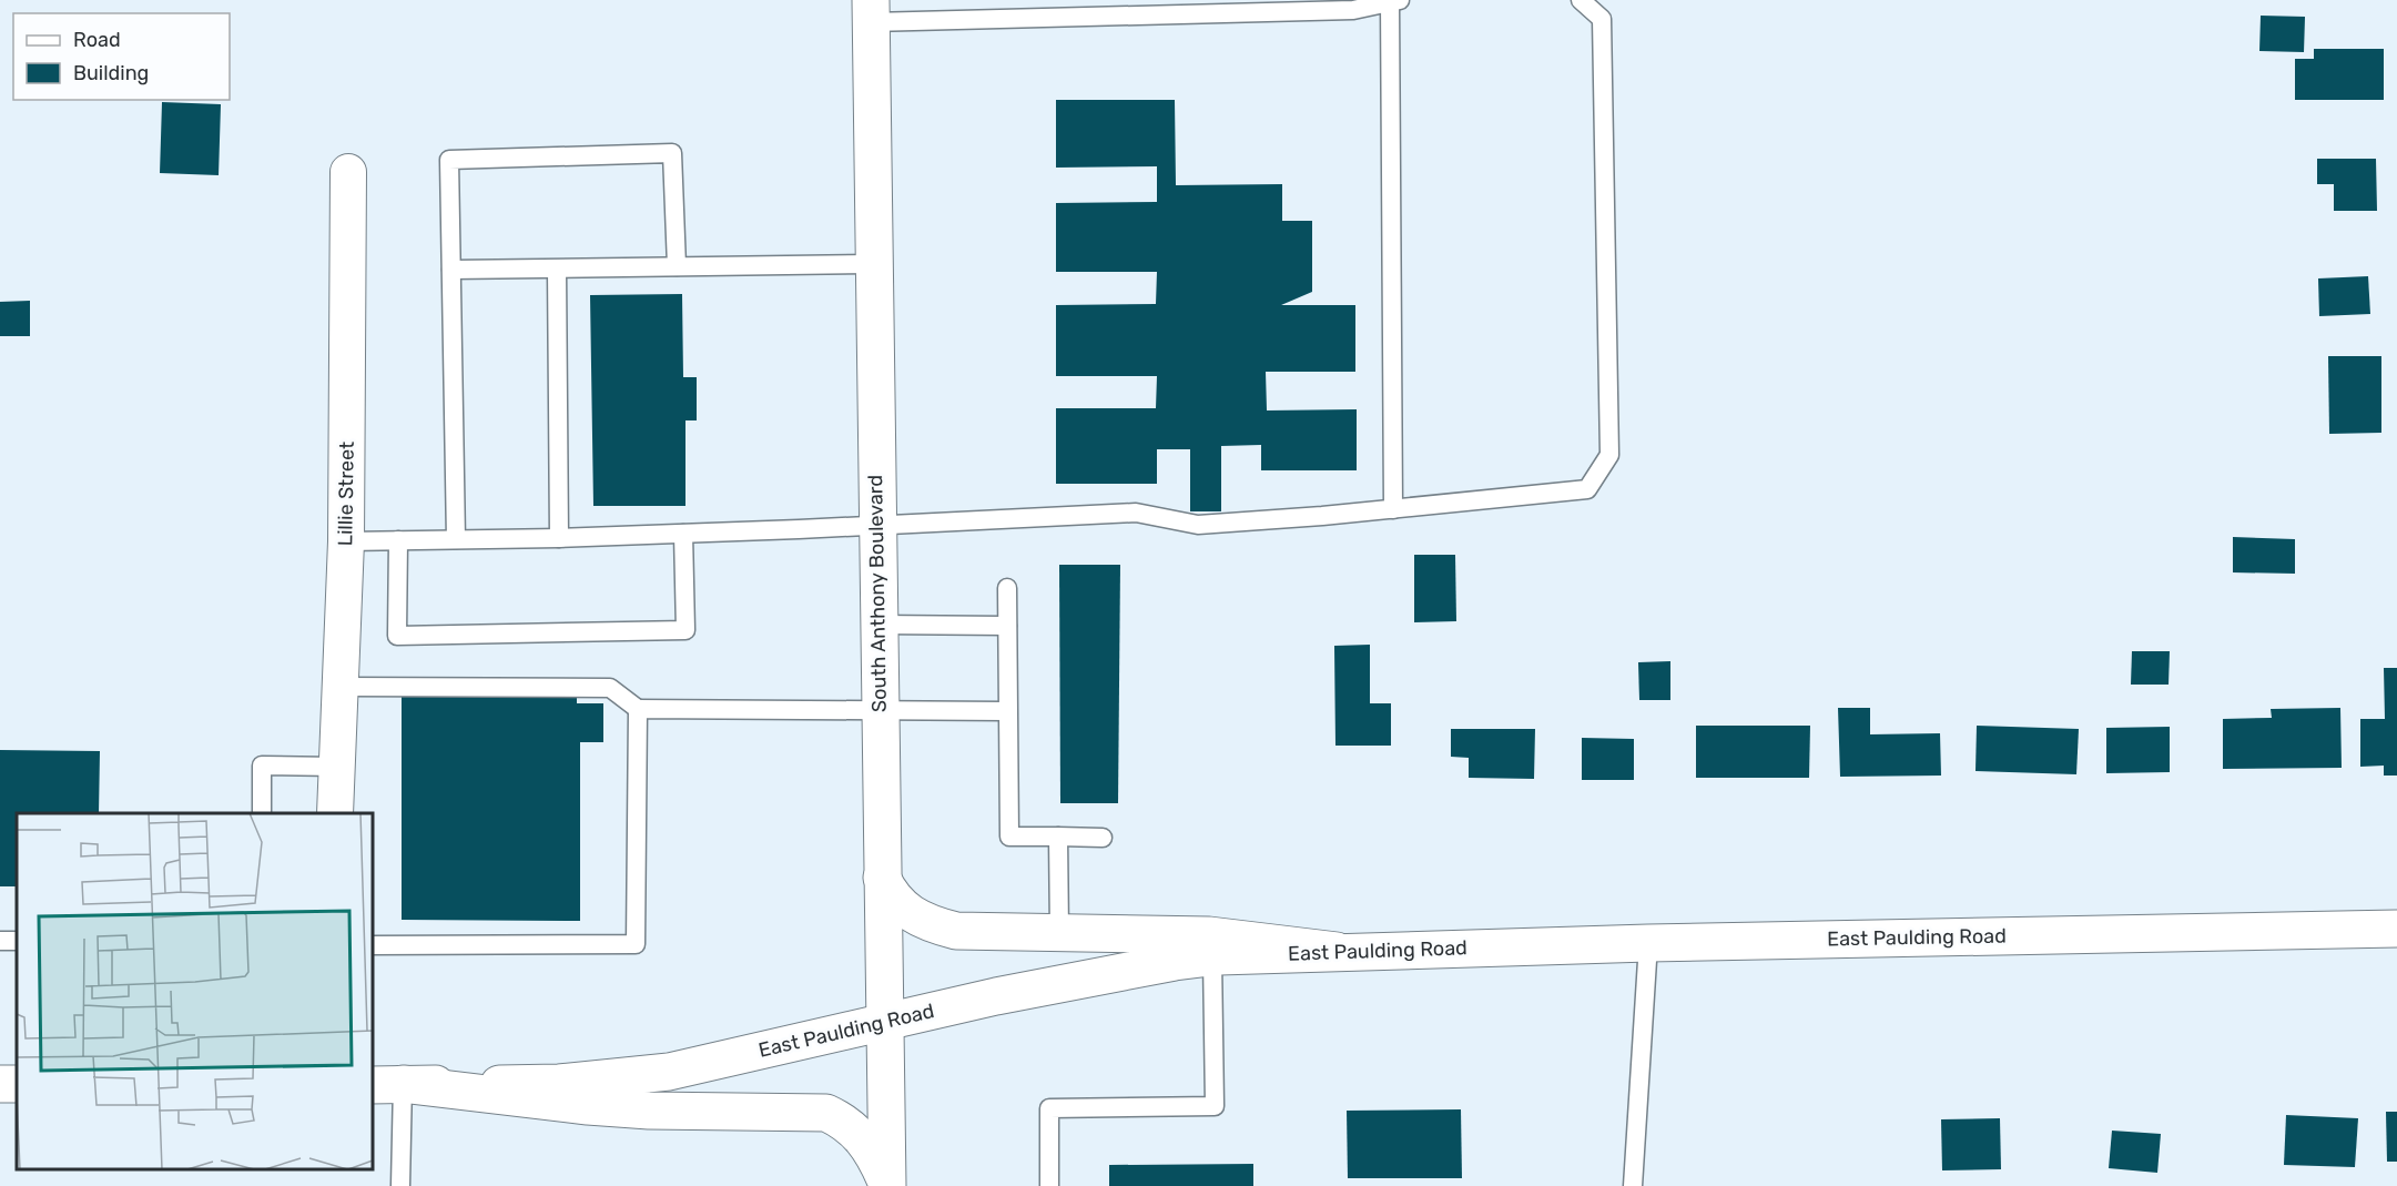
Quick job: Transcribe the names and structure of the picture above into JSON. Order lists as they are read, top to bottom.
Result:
{
  "streets": {
    "main road": ["South Anthony Boulevard", "East Paulding Road"],
    "street": ["Lillie Street"]
  },
  "crossings": [
    ["South Anthony Boulevard", "East Paulding Road"]
  ],
  "legend": ["Road", "Building"]
}
